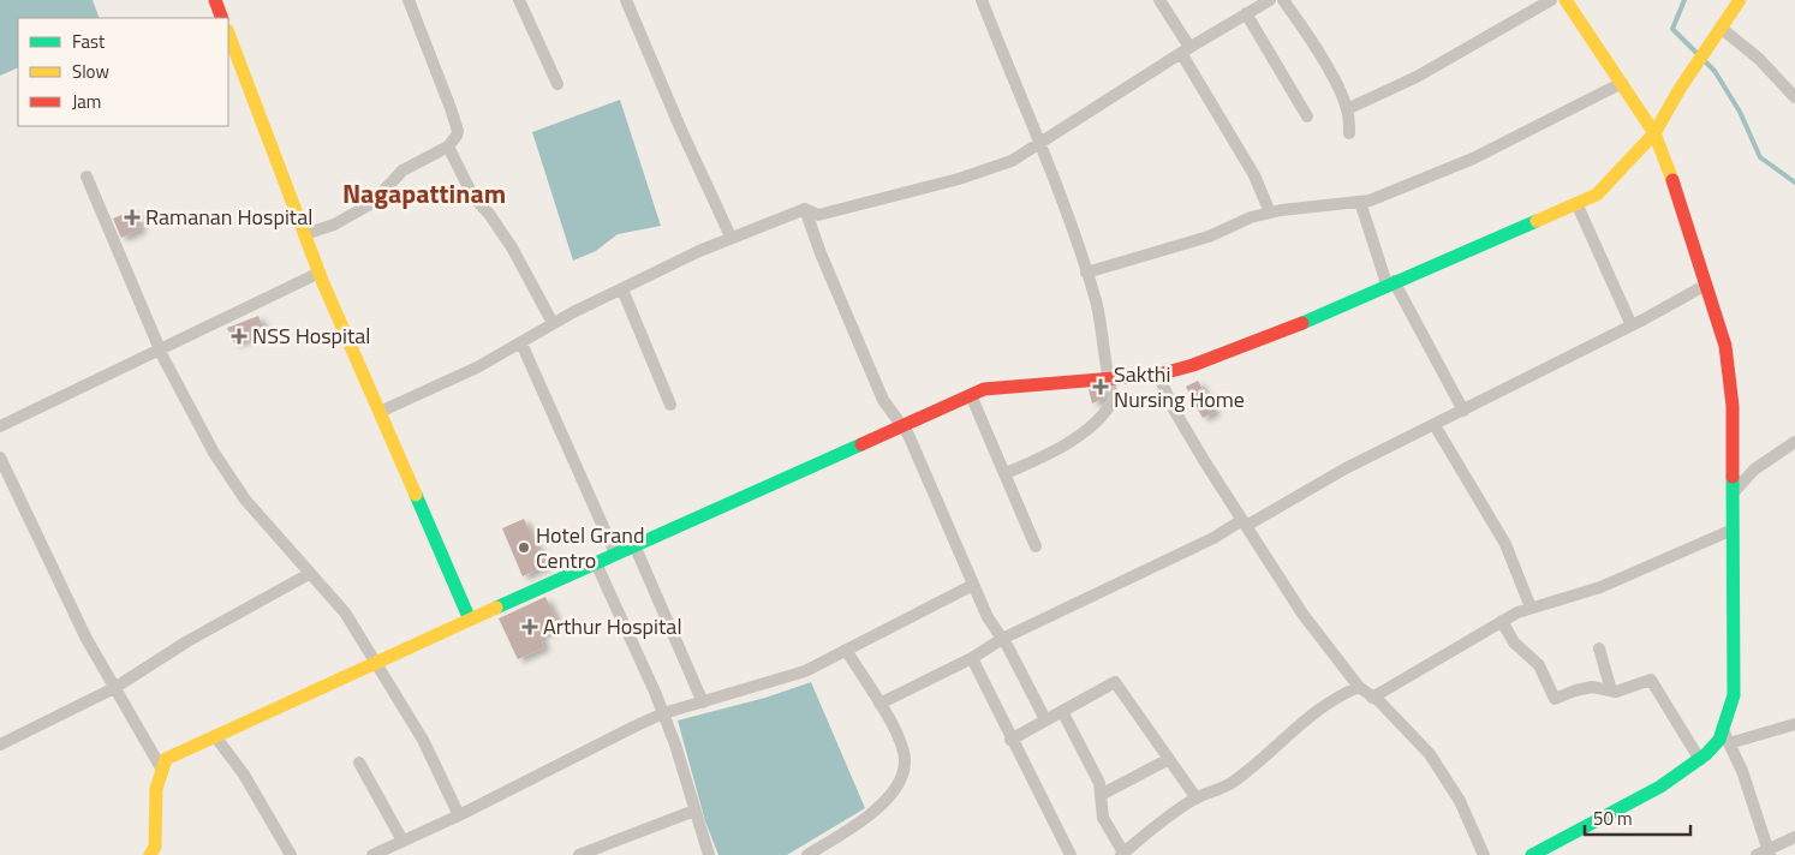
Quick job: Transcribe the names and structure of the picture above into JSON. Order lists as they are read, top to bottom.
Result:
{
  "districts": ["Nagapattinam"],
  "places": {
    "health": [
      "Ramanan Hospital",
      "NSS Hospital",
      "Sakthi Nursing Home",
      "Arthur Hospital"
    ],
    "other": ["Hotel Grand Centro"]
  },
  "legend": ["Fast", "Slow", "Jam"],
  "scale_bar": "50 m"
}
